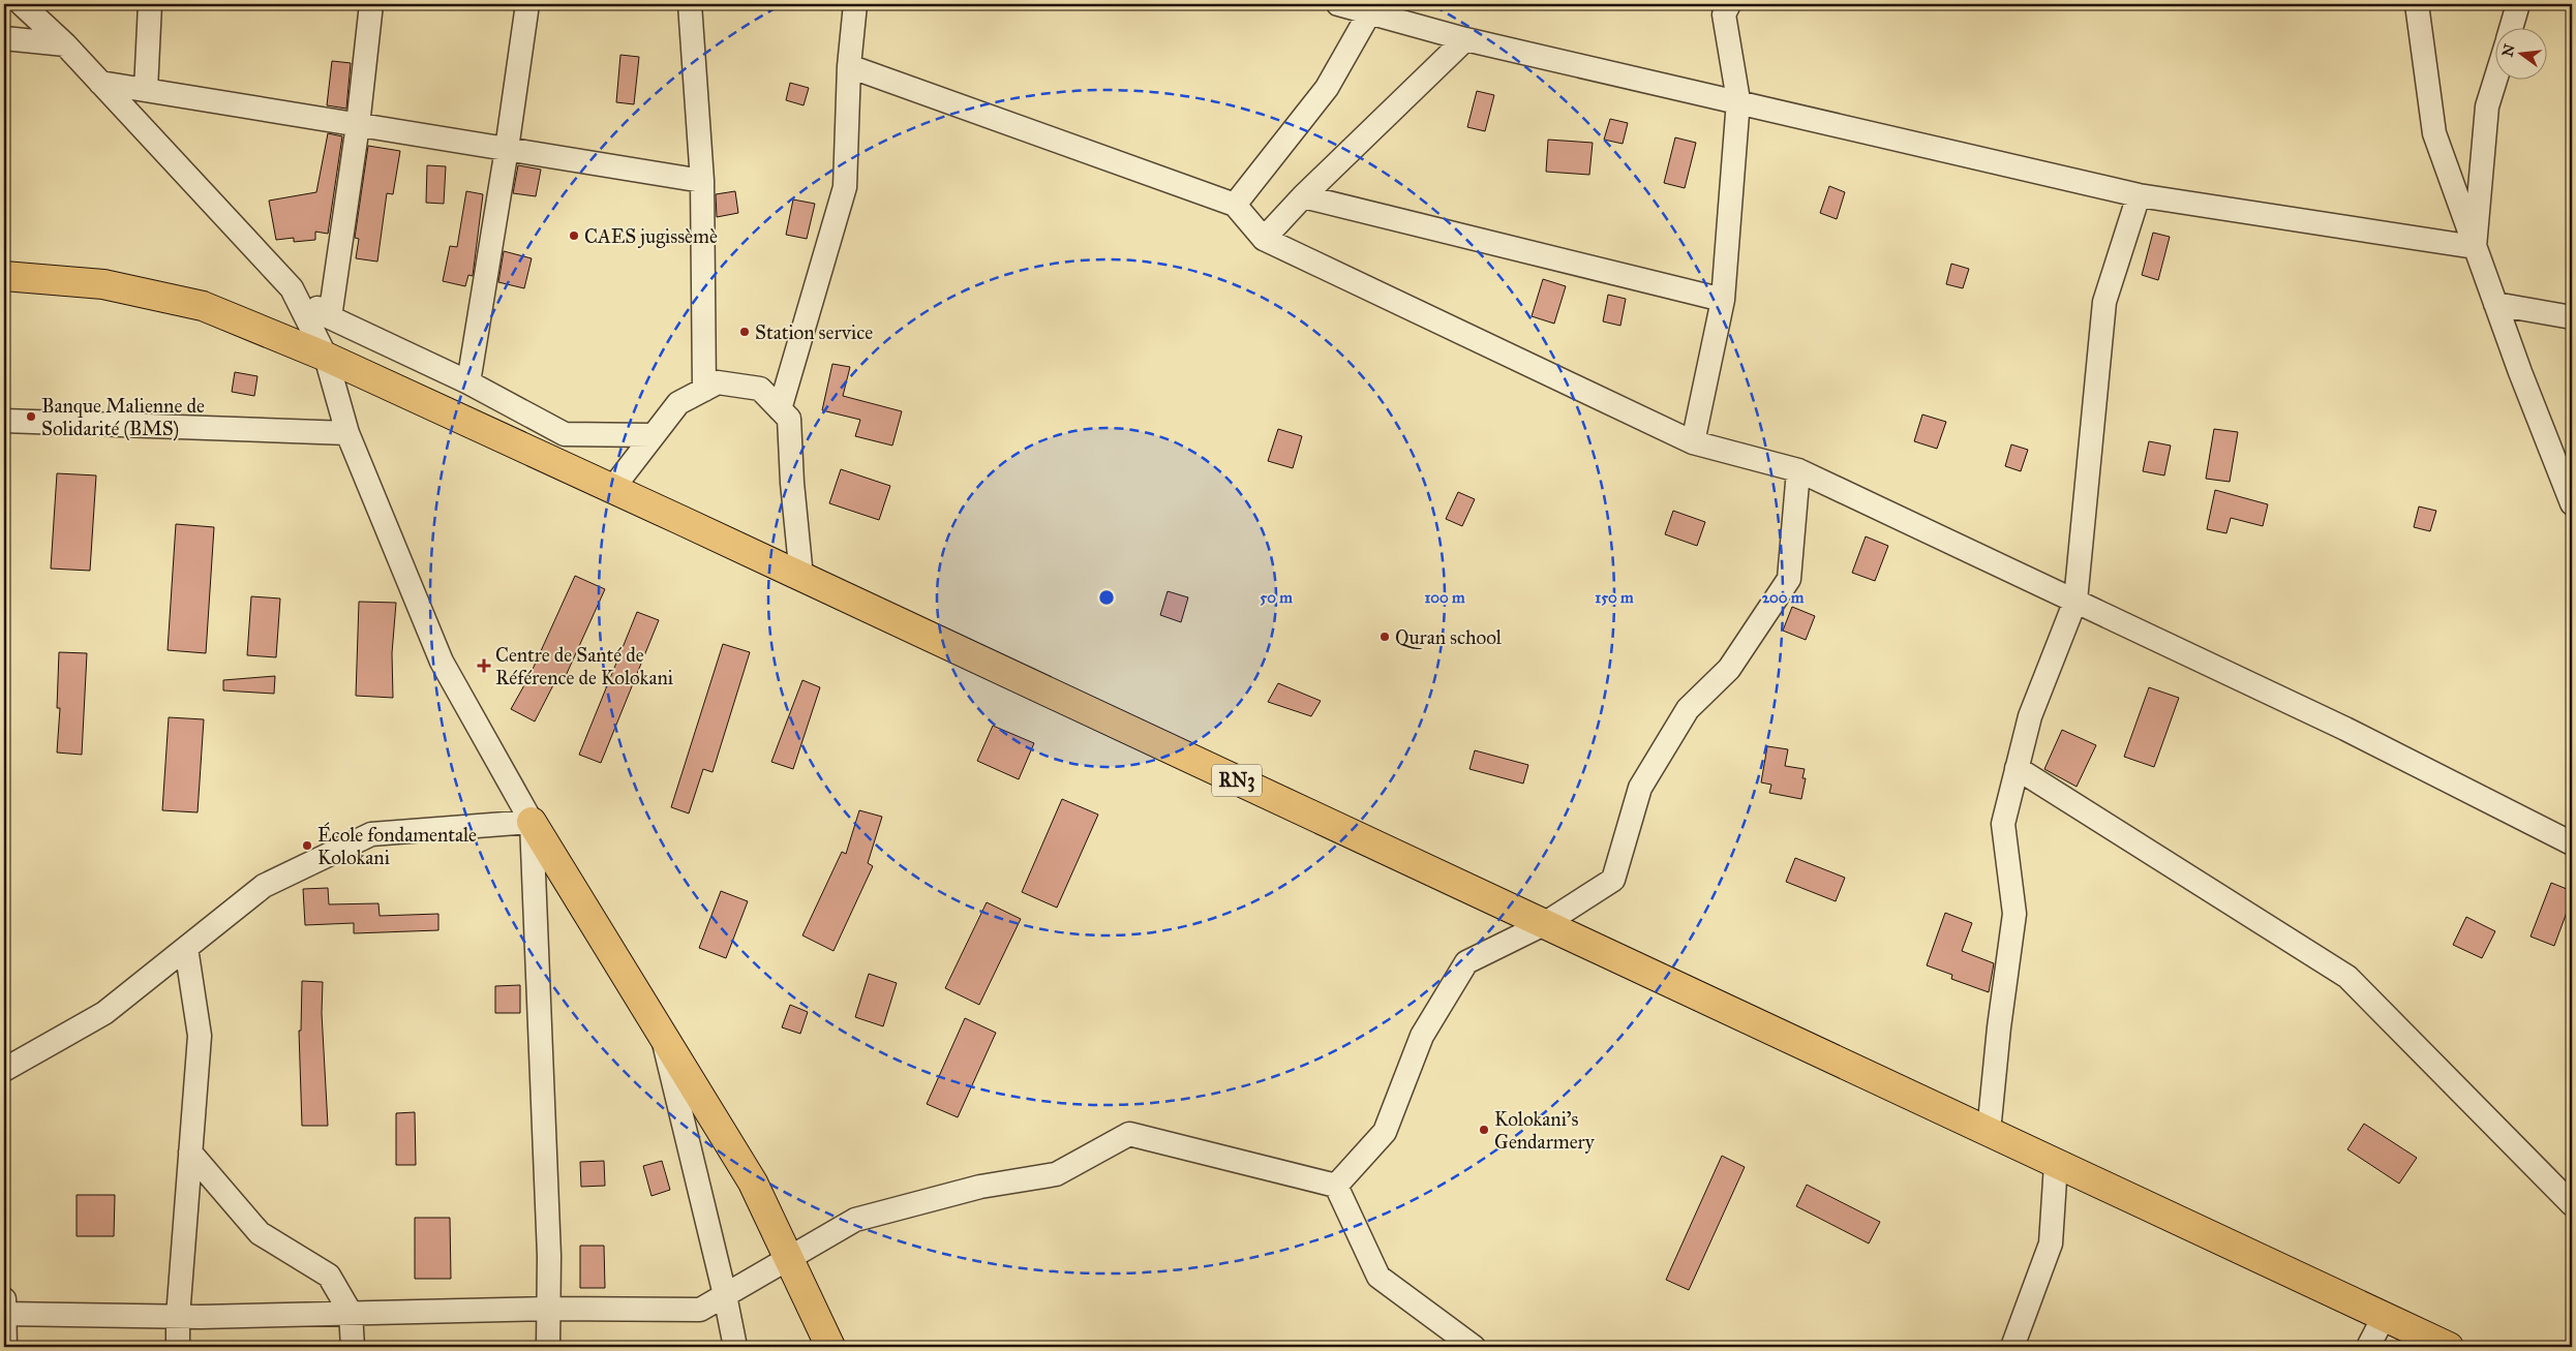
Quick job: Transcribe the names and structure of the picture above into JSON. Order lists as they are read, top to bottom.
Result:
{
  "streets": {
    "main road": ["RN3"]
  },
  "places": {
    "other": [
      "CAES jugissèmè",
      "Station service",
      "Banque Malienne de Solidarité (BMS)",
      "Quran school",
      "École fondamentale Kolokani",
      "Kolokani's Gendarmery"
    ],
    "health": ["Centre de Santé de Référence de Kolokani"]
  },
  "north": "left",
  "rings": [
    "50 m",
    "100 m",
    "150 m",
    "200 m"
  ]
}
